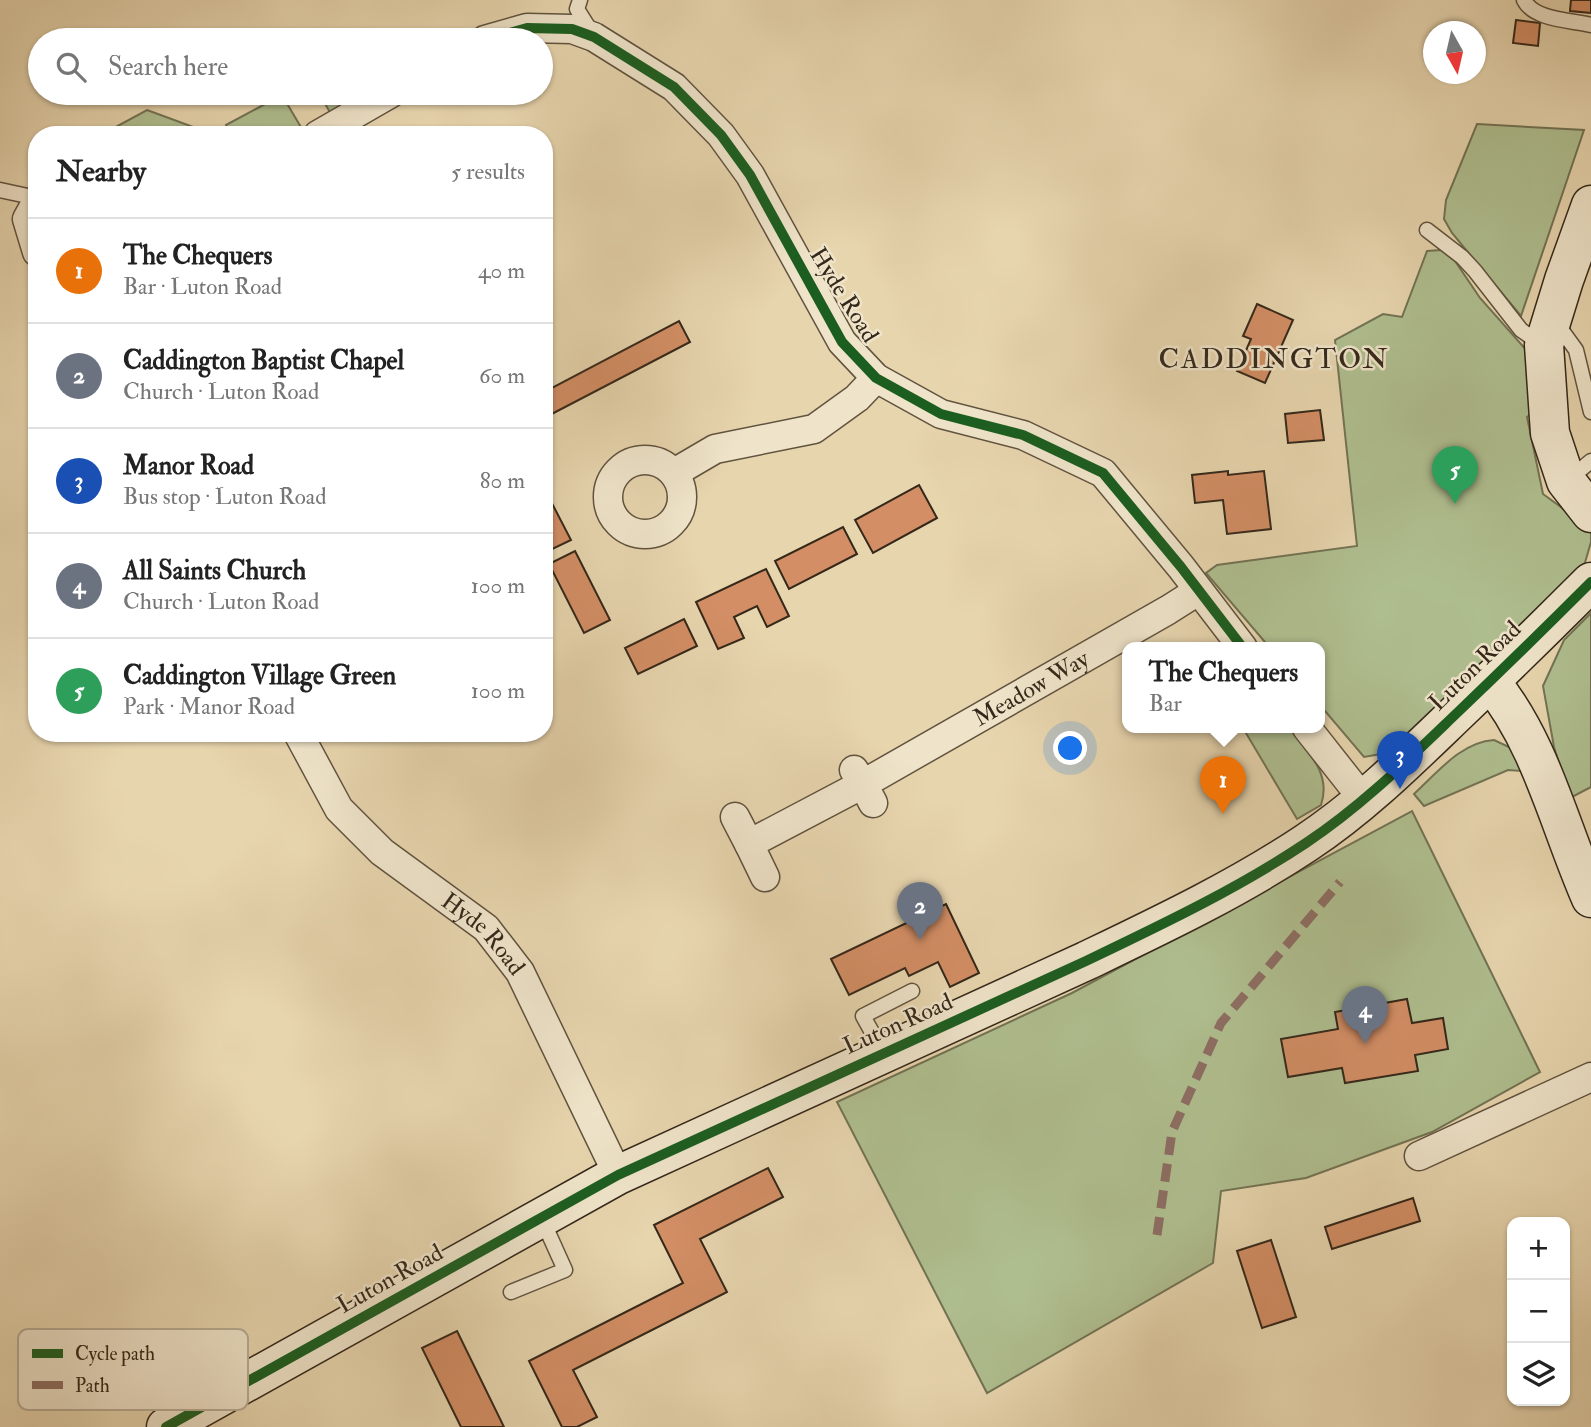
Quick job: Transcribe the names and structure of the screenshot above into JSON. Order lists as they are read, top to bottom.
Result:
{
  "streets": {
    "street": ["Hyde Road", "Luton Road", "Meadow Way"]
  },
  "crossings": [
    ["Hyde Road", "Luton Road"],
    ["Hyde Road", "Meadow Way"]
  ],
  "districts": ["CADDINGTON"],
  "legend": ["Cycle path", "Path"],
  "north": "bottom",
  "page": {
    "search": "Search here",
    "heading": ["Nearby", "5 results"],
    "list": [
      {
        "mark": "1",
        "name": "The Chequers",
        "note": "Bar · Luton Road",
        "value": "40 m"
      },
      {
        "mark": "2",
        "name": "Caddington Baptist Chapel",
        "note": "Church · Luton Road",
        "value": "60 m"
      },
      {
        "mark": "3",
        "name": "Manor Road",
        "note": "Bus stop · Luton Road",
        "value": "80 m"
      },
      {
        "mark": "4",
        "name": "All Saints Church",
        "note": "Church · Luton Road",
        "value": "100 m"
      },
      {
        "mark": "5",
        "name": "Caddington Village Green",
        "note": "Park · Manor Road",
        "value": "100 m"
      }
    ],
    "pins": [
      "5",
      "3",
      "1",
      "2",
      "4"
    ],
    "popup": ["The Chequers", "Bar"],
    "map_buttons": ["+", "−"]
  }
}
